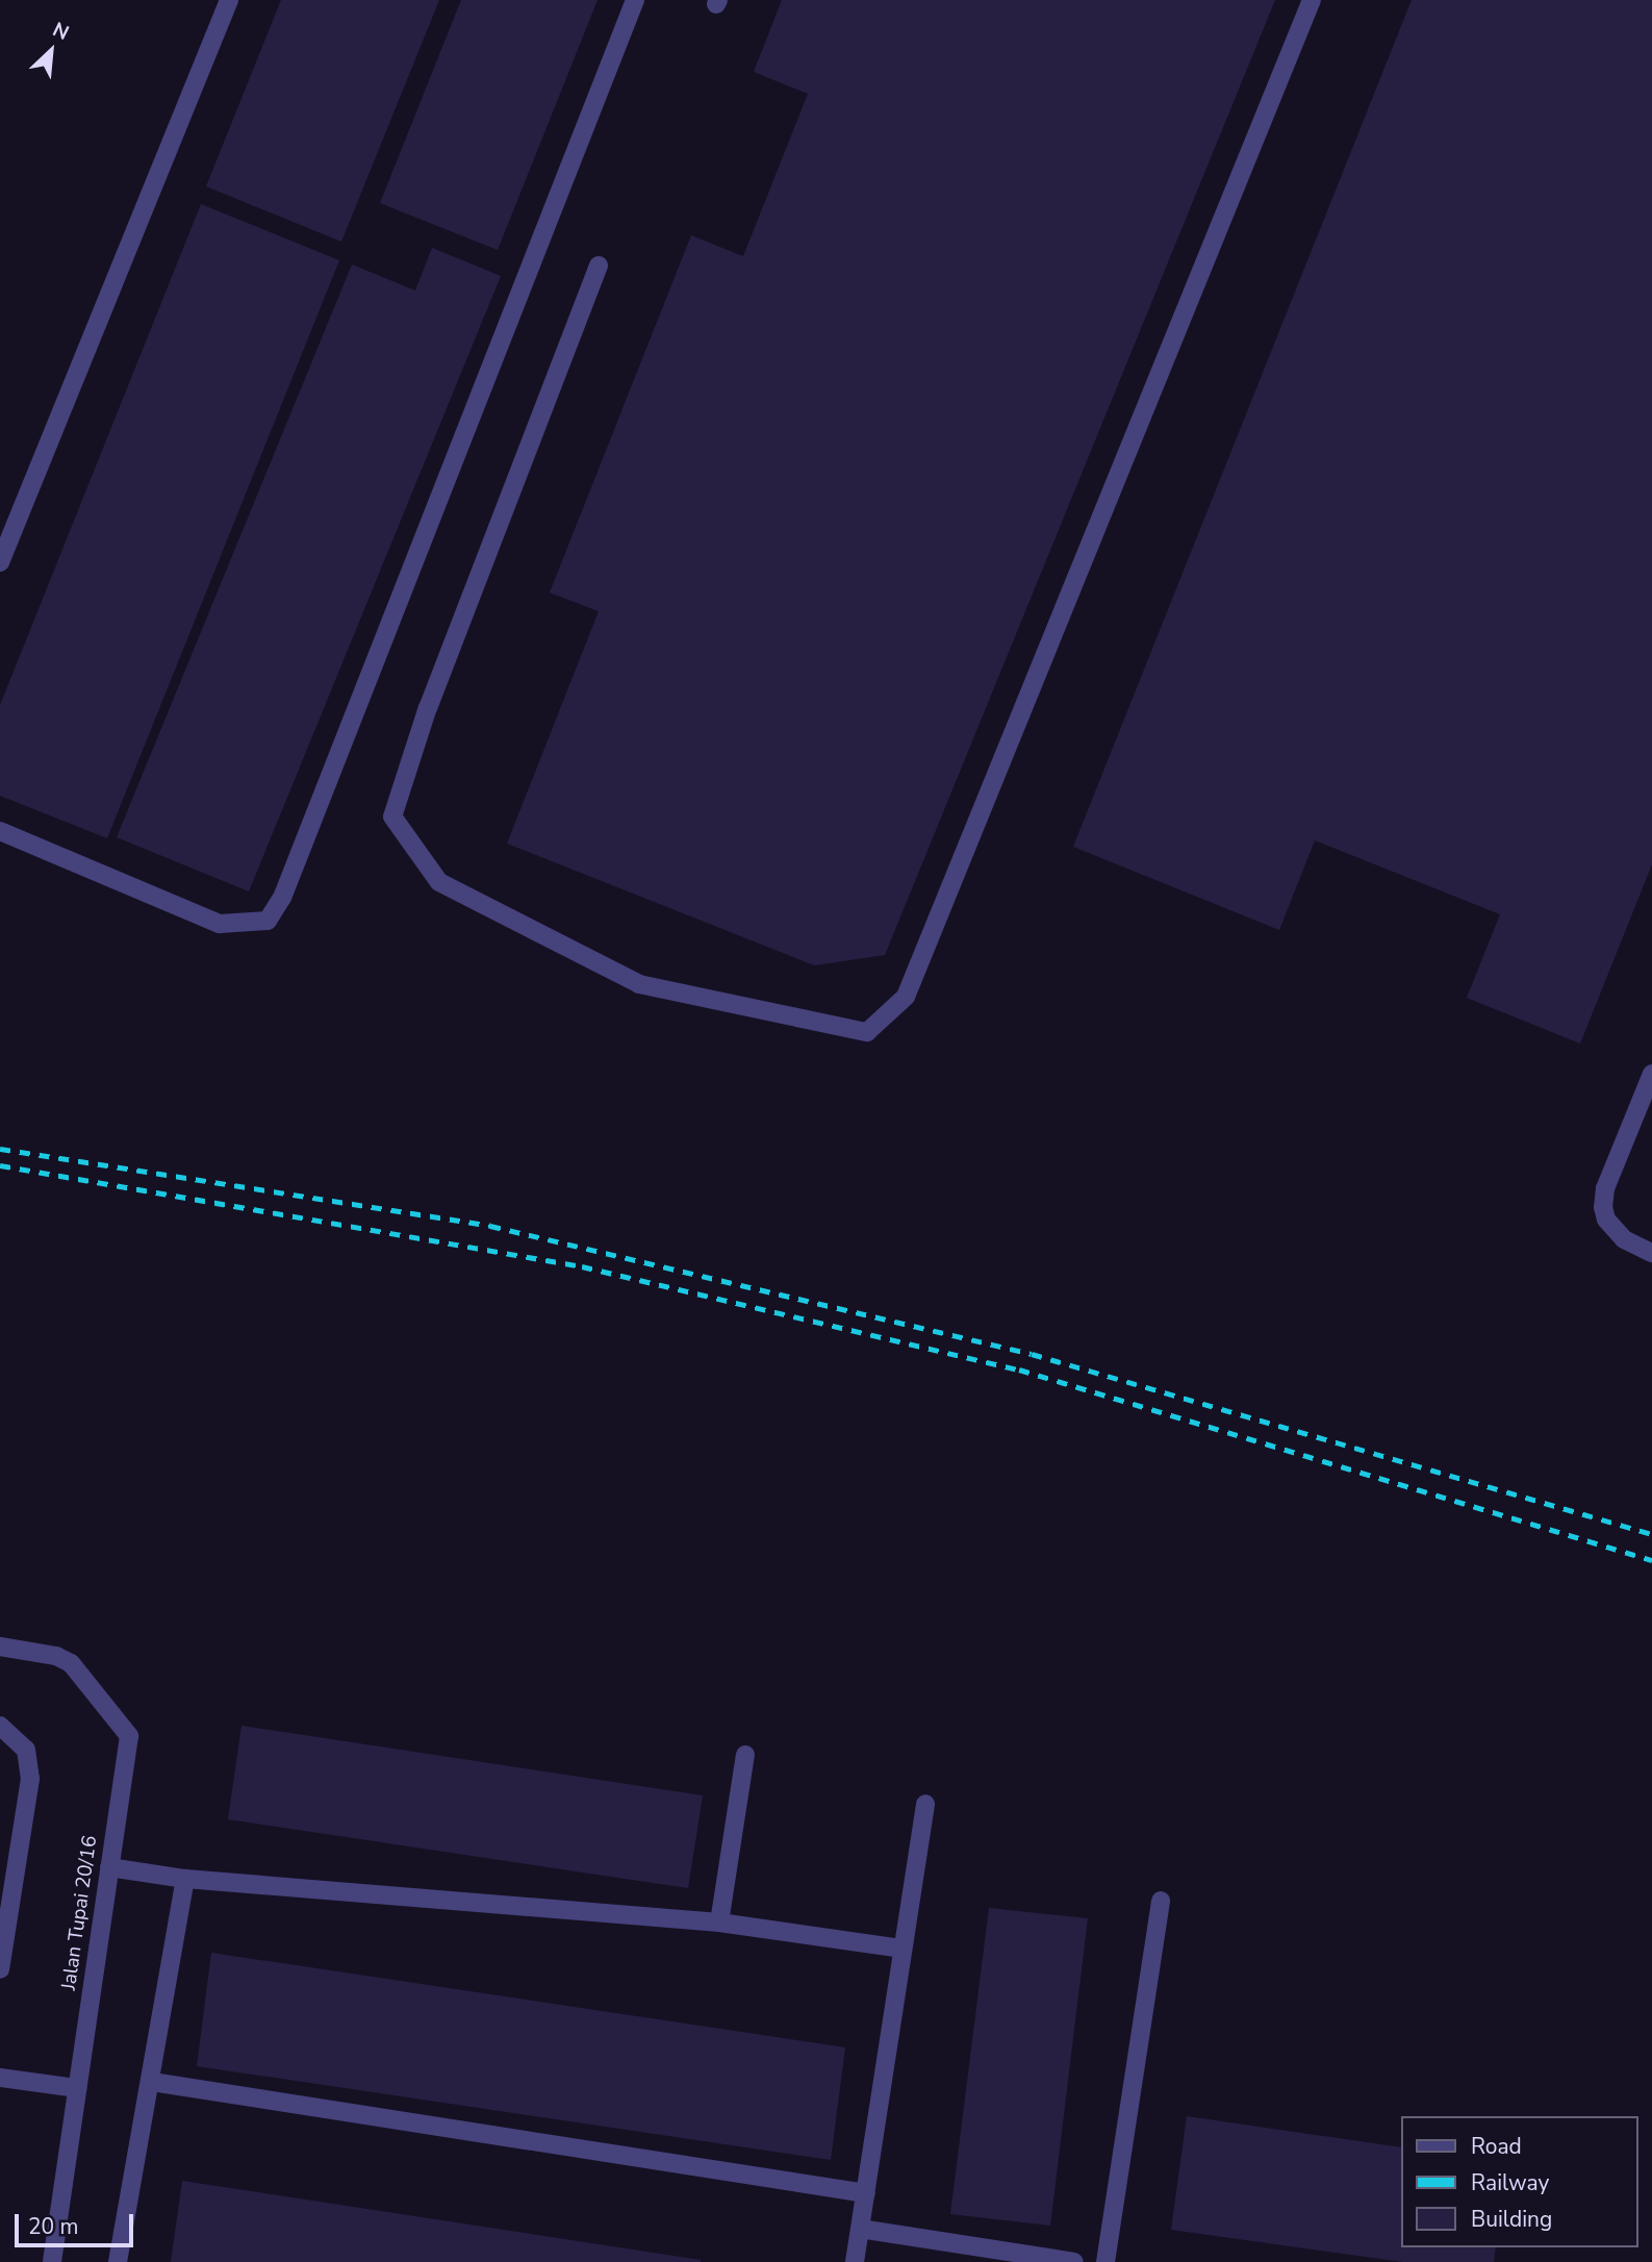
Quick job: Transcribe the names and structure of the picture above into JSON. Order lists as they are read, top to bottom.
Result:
{
  "streets": {
    "street": ["Jalan Tupai 20/16"]
  },
  "legend": ["Road", "Railway", "Building"],
  "scale_bar": "20 m",
  "north": "top right"
}
